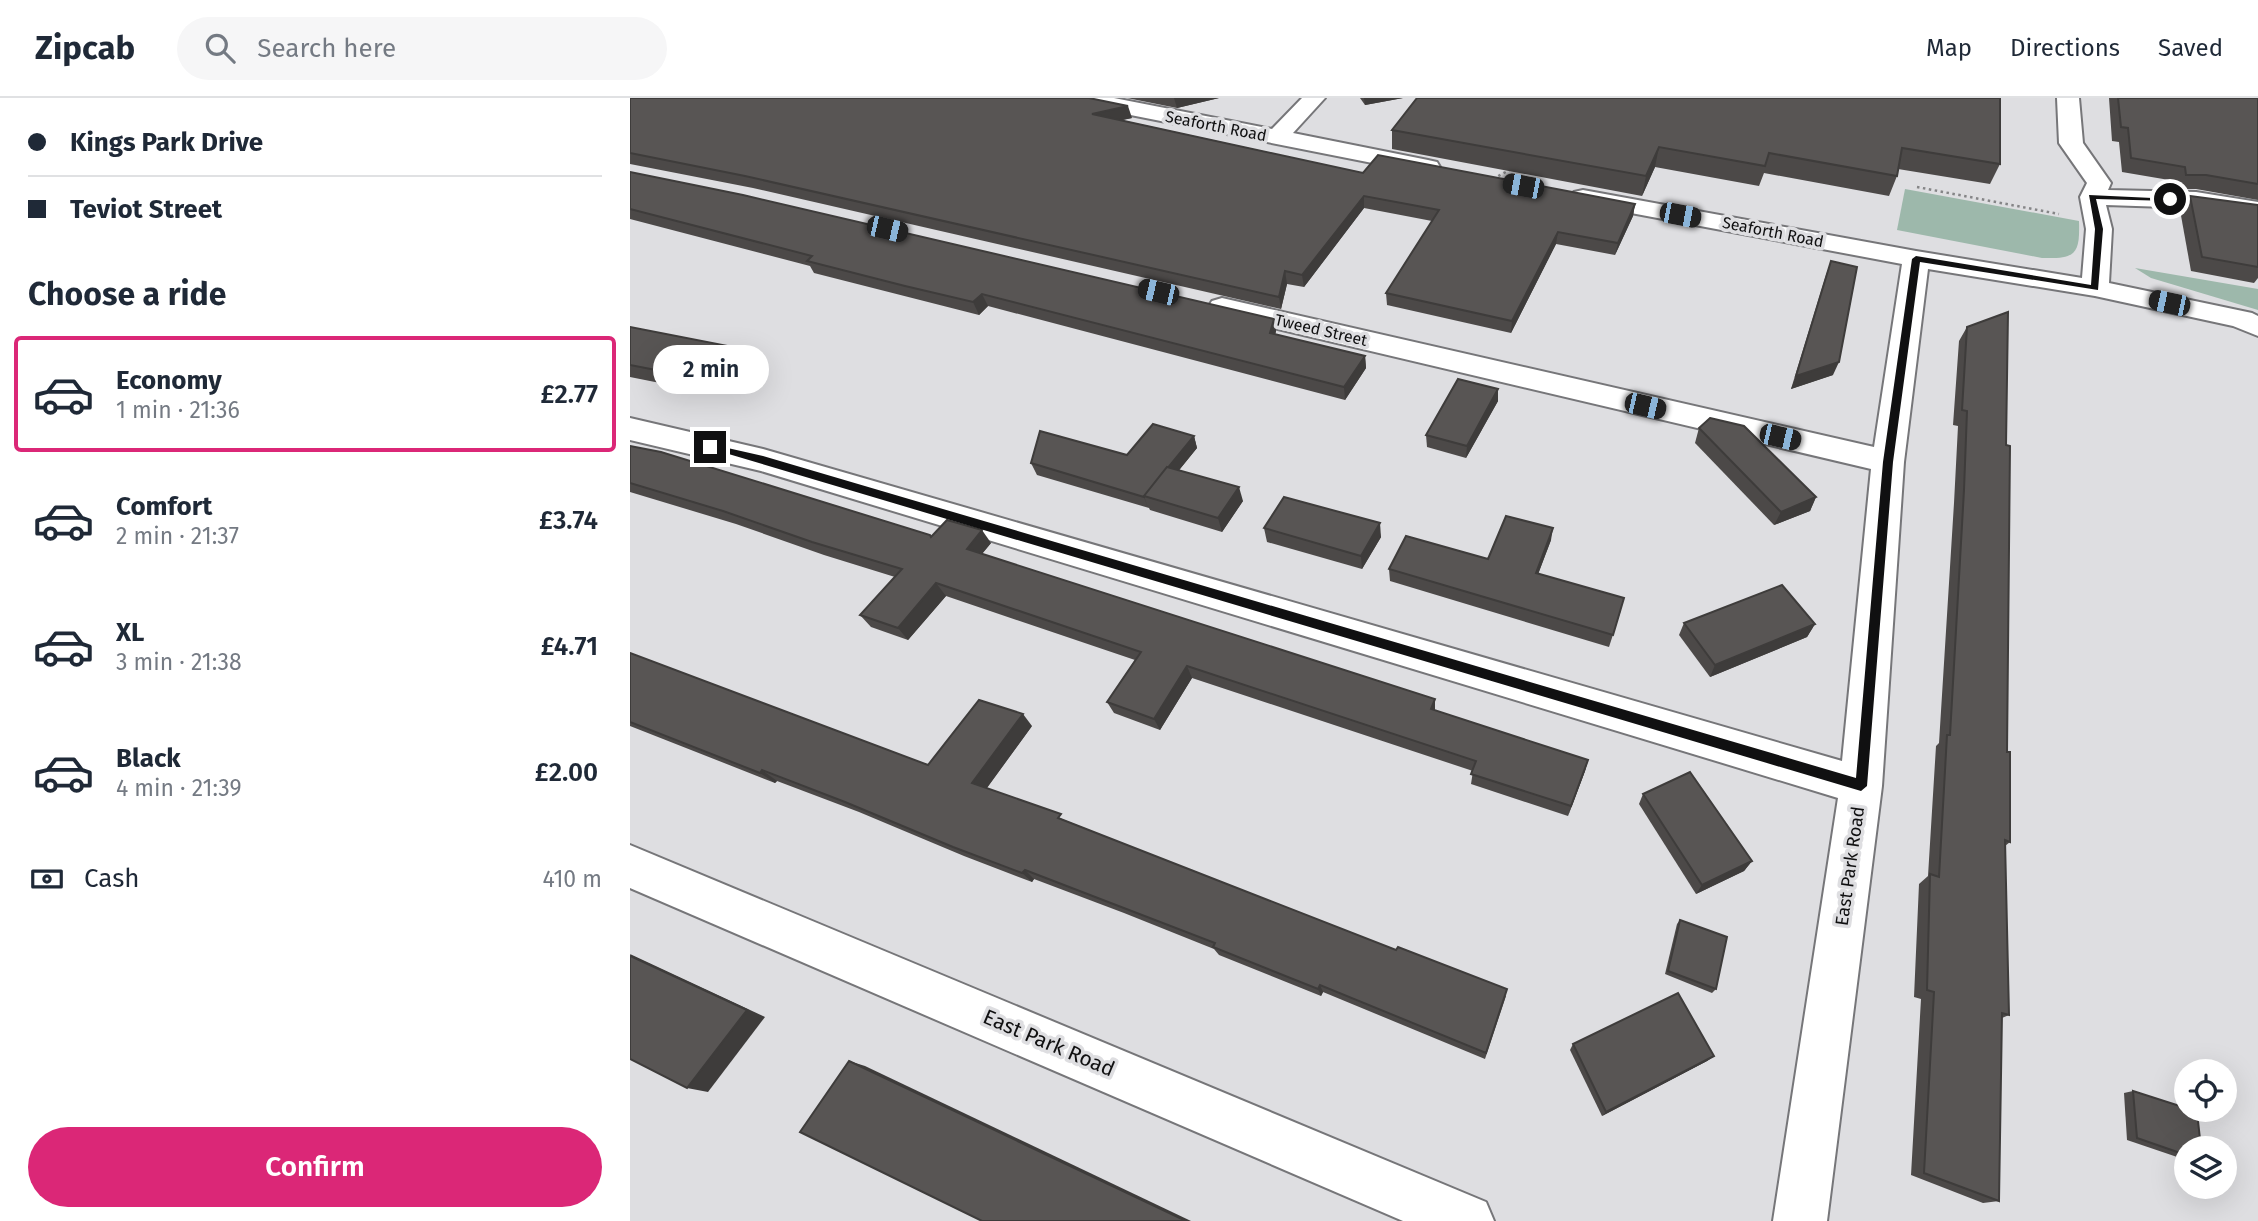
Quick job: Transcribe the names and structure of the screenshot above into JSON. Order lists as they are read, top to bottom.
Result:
{
  "streets": {
    "street": ["Seaforth Road", "Tweed Street", "East Park Road"]
  },
  "crossings": [
    ["Seaforth Road", "East Park Road"],
    ["Tweed Street", "East Park Road"]
  ],
  "page": {
    "header": "Zipcab",
    "search": "Search here",
    "nav": ["Map", "Directions", "Saved"],
    "banner": ["Kings Park Drive", "Teviot Street"],
    "heading": "Choose a ride",
    "list": [
      {
        "name": "Economy",
        "note": "1 min · 21:36",
        "value": "£2.77"
      },
      {
        "name": "Comfort",
        "note": "2 min · 21:37",
        "value": "£3.74"
      },
      {
        "name": "XL",
        "note": "3 min · 21:38",
        "value": "£4.71"
      },
      {
        "name": "Black",
        "note": "4 min · 21:39",
        "value": "£2.00"
      }
    ],
    "bubble": "2 min",
    "pay": ["Cash", "410 m"],
    "buttons": "Confirm"
  }
}
